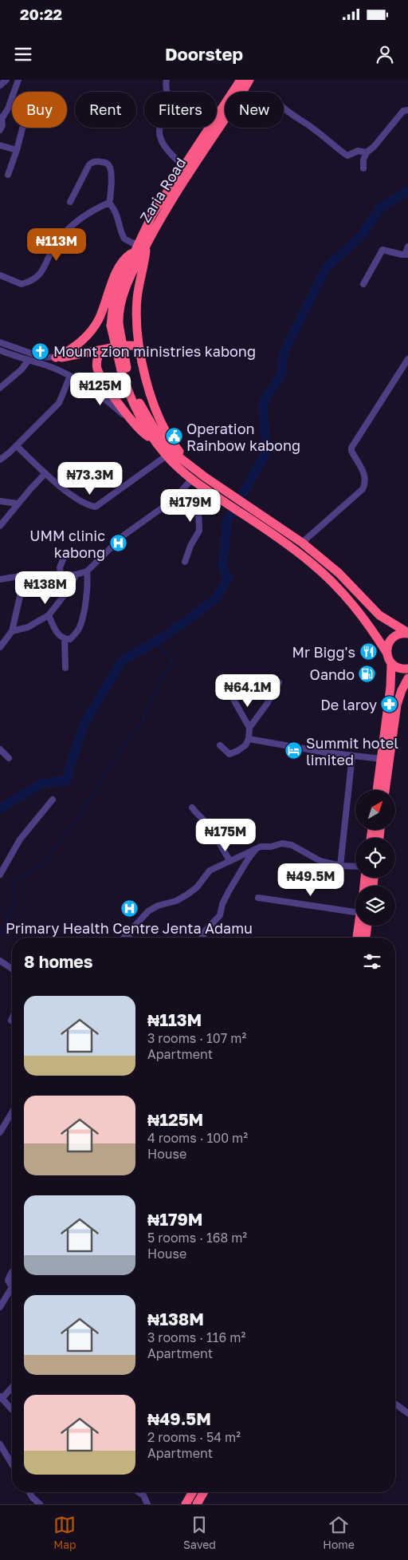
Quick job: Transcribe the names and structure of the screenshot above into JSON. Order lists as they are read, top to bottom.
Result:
{
  "streets": {
    "highway": ["Zaria Road"]
  },
  "places": {
    "church": ["Mount zion ministries kabong"],
    "public building": ["Operation Rainbow kabong"],
    "hospital": ["UMM clinic kabong", "Primary Health Centre Jenta Adamu"],
    "restaurant": ["Mr Bigg's"],
    "fuel station": ["Oando"],
    "pharmacy": ["De laroy"],
    "hotel": ["Summit hotel limited"]
  },
  "north": "top right",
  "page": {
    "status": "20:22",
    "header": "Doorstep",
    "chip": [
      "Buy",
      "Rent",
      "Filters",
      "New"
    ],
    "price": [
      "₦113M",
      "₦125M",
      "₦73.3M",
      "₦179M",
      "₦138M",
      "₦64.1M",
      "₦175M",
      "₦49.5M"
    ],
    "heading": "8 homes",
    "list": [
      {
        "name": "₦113M",
        "note": "3 rooms · 107 m² · Apartment"
      },
      {
        "name": "₦125M",
        "note": "4 rooms · 100 m² · House"
      },
      {
        "name": "₦179M",
        "note": "5 rooms · 168 m² · House"
      },
      {
        "name": "₦138M",
        "note": "3 rooms · 116 m² · Apartment"
      },
      {
        "name": "₦49.5M",
        "note": "2 rooms · 54 m² · Apartment"
      }
    ],
    "tabs": ["Map", "Saved", "Home"]
  }
}
